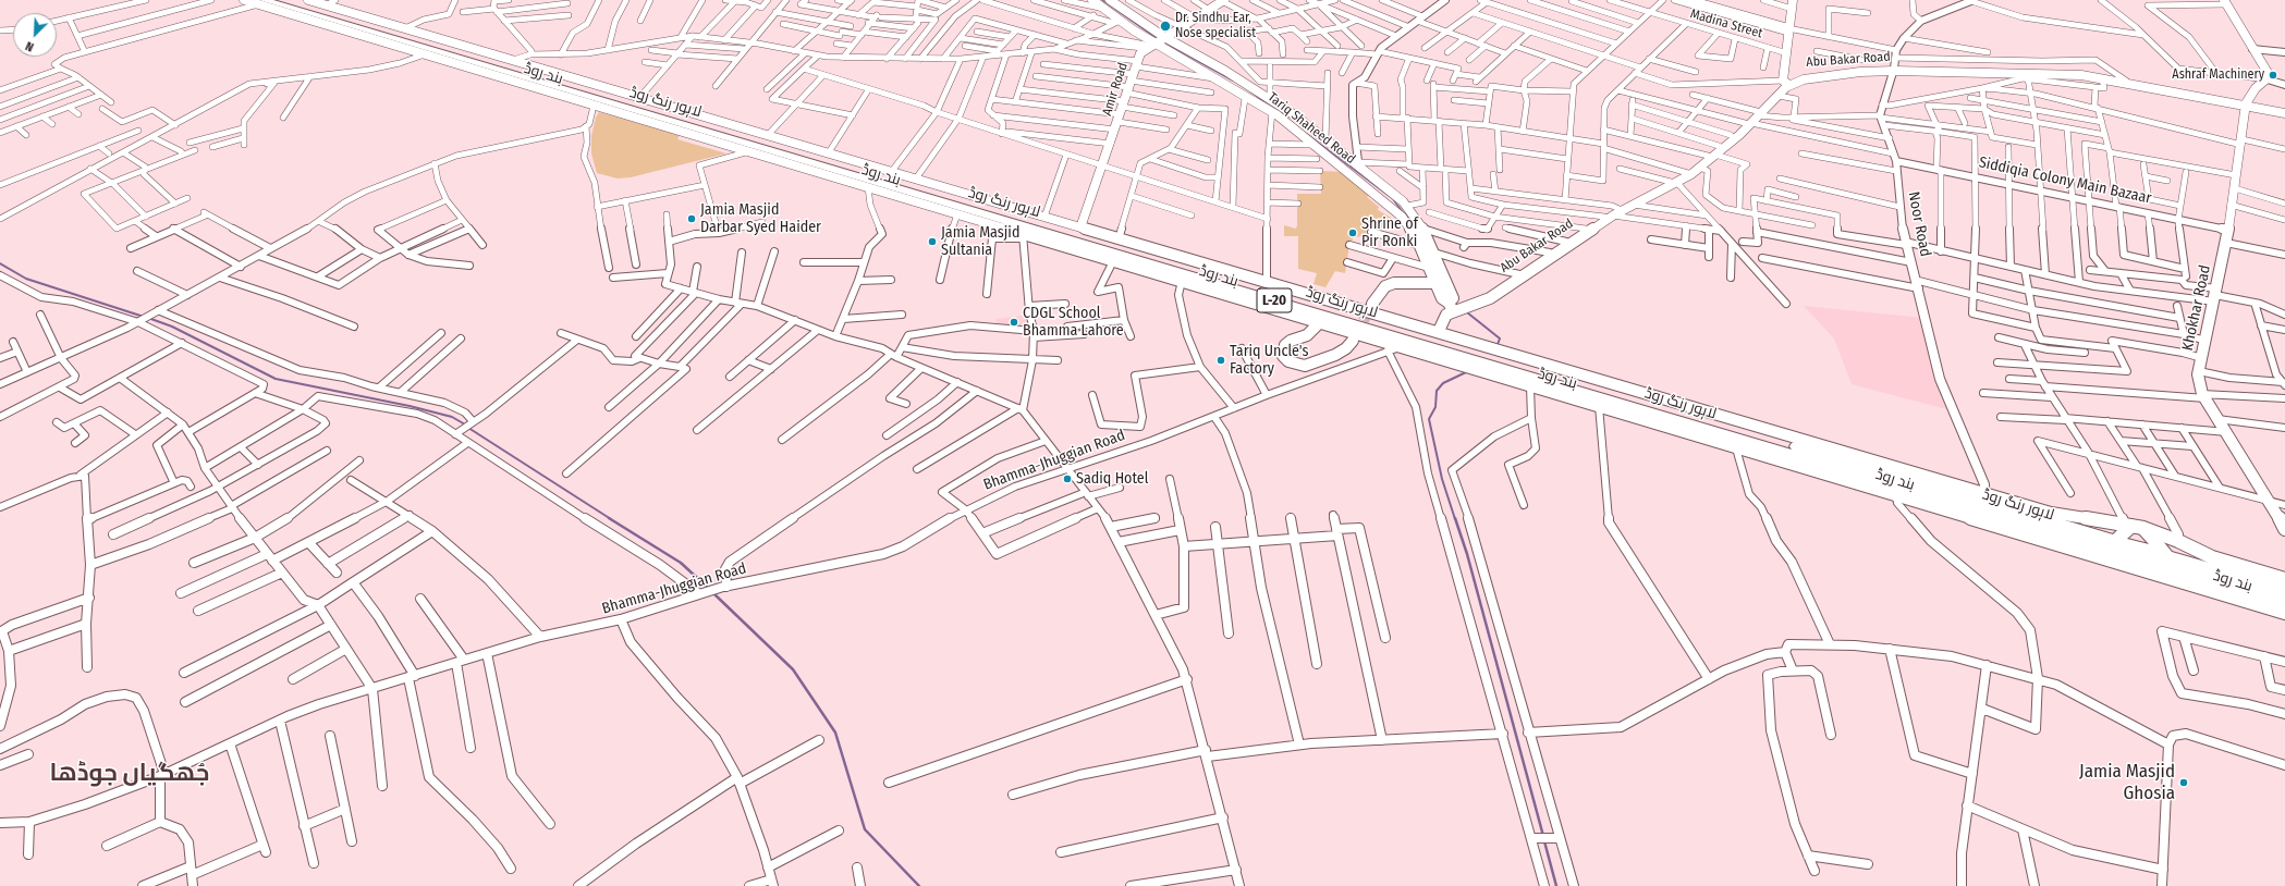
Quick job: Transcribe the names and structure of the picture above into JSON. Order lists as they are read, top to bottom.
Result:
{
  "streets": {
    "highway": ["لاہور رنگ روڈ", "L-20"],
    "main road": [
      "Abu Bakar Road",
      "بند روڈ",
      "Amir Road",
      "Tariq Shaheed Road",
      "Khokhar Road"
    ],
    "street": [
      "Madina Street",
      "Siddiqia Colony Main Bazaar",
      "Noor Road",
      "Bhamma-Jhuggian Road"
    ]
  },
  "crossings": [
    ["Abu Bakar Road", "Tariq Shaheed Road"],
    ["Abu Bakar Road", "Khokhar Road"],
    ["بند روڈ", "Amir Road"],
    ["بند روڈ", "لاہور رنگ روڈ"],
    ["بند روڈ", "Noor Road"],
    ["بند روڈ", "Bhamma-Jhuggian Road"],
    ["Amir Road", "Tariq Shaheed Road"],
    ["Siddiqia Colony Main Bazaar", "Noor Road"],
    ["Siddiqia Colony Main Bazaar", "Khokhar Road"]
  ],
  "districts": ["جُھگیاں جوڈھا"],
  "places": [
    "Dr. Sindhu Ear, Nose specialist",
    "Ashraf Machinery",
    "Jamia Masjid Darbar Syed Haider",
    "Shrine of Pir Ronki",
    "Jamia Masjid Sultania",
    "CDGL School Bhamma Lahore",
    "Tariq Uncle's Factory",
    "Sadiq Hotel",
    "Jamia Masjid Ghosia"
  ],
  "north": "bottom left"
}
